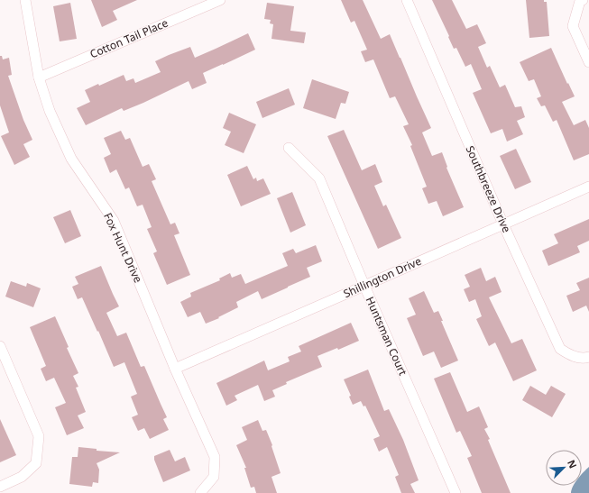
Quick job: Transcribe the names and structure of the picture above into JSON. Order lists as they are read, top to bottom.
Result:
{
  "streets": {
    "street": [
      "Cotton Tail Place",
      "Southbreeze Drive",
      "Fox Hunt Drive",
      "Shillington Drive",
      "Huntsman Court"
    ]
  },
  "crossings": [
    ["Cotton Tail Place", "Fox Hunt Drive"],
    ["Southbreeze Drive", "Shillington Drive"],
    ["Fox Hunt Drive", "Shillington Drive"],
    ["Shillington Drive", "Huntsman Court"]
  ],
  "north": "top right"
}
